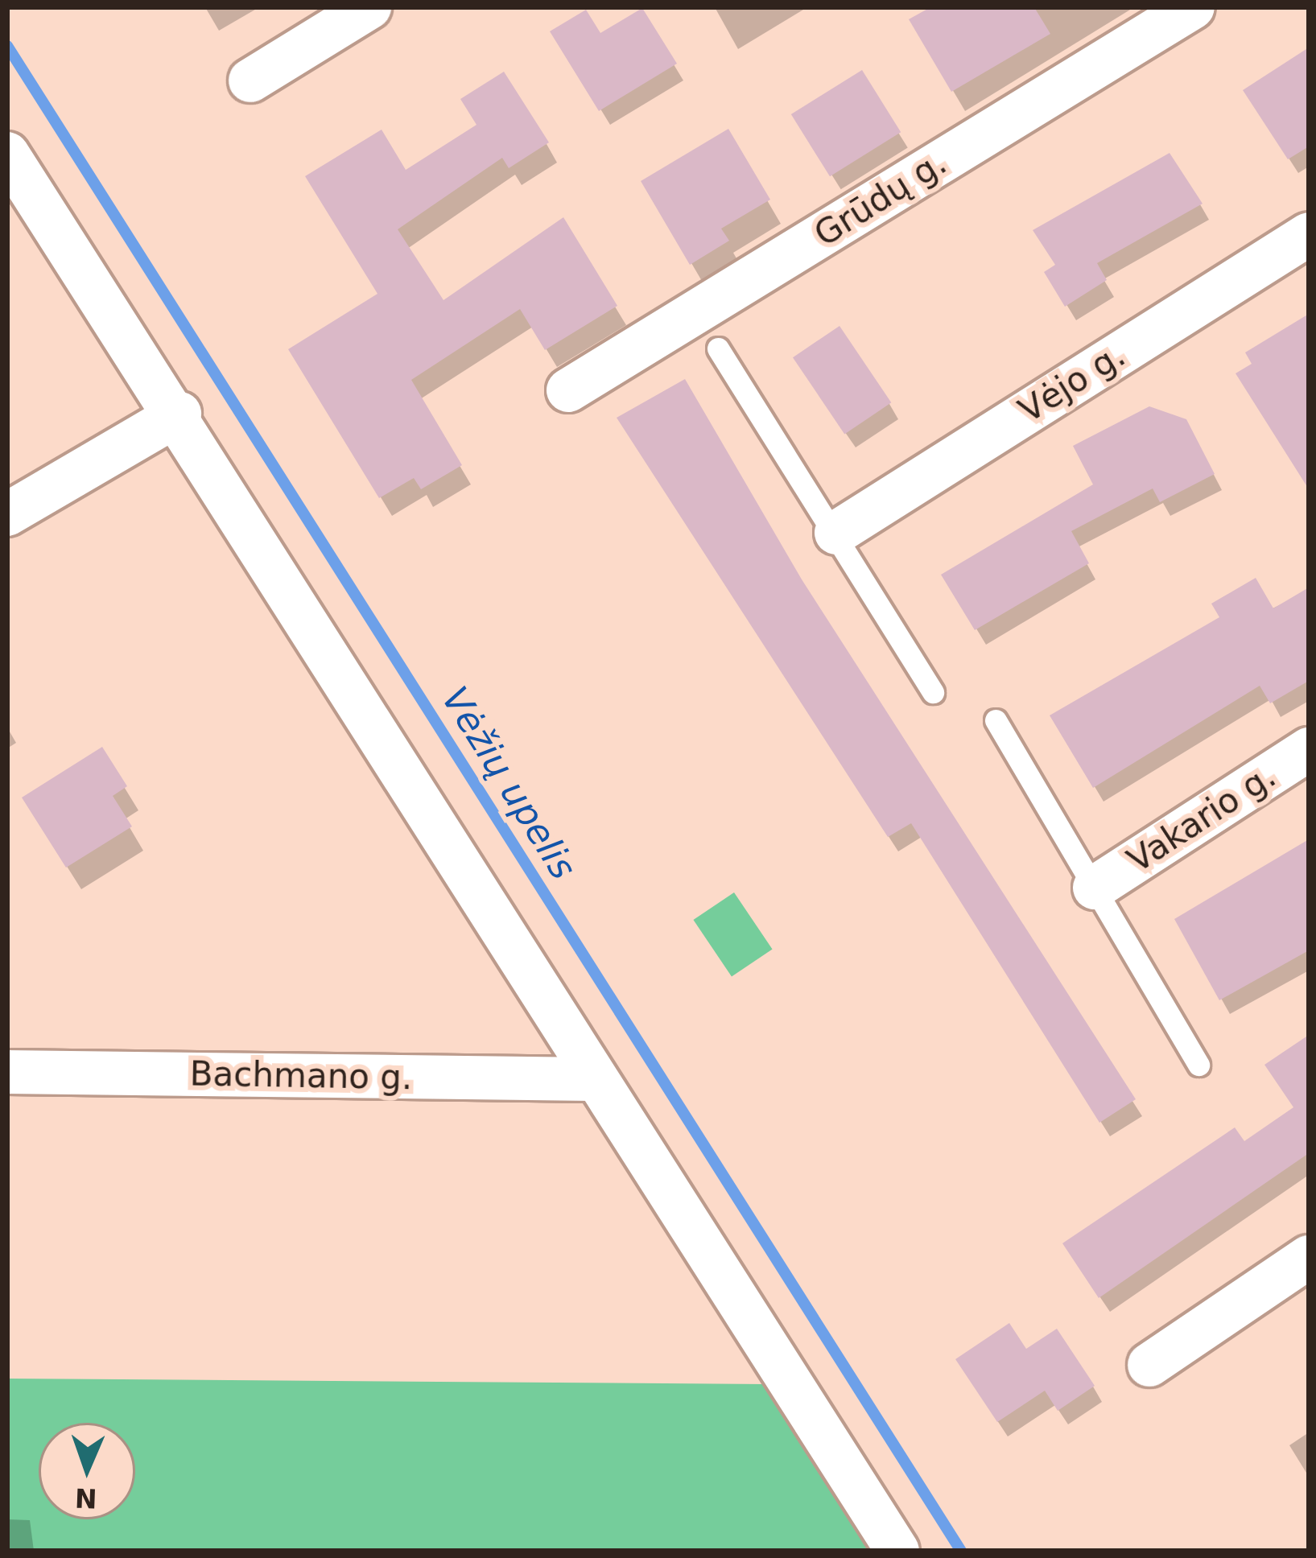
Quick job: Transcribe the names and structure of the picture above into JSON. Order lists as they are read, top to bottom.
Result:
{
  "streets": {
    "street": [
      "Grūdų g.",
      "Vėjo g.",
      "Vakario g.",
      "Bachmano g."
    ]
  },
  "water": ["Vėžių upelis"],
  "north": "bottom"
}
